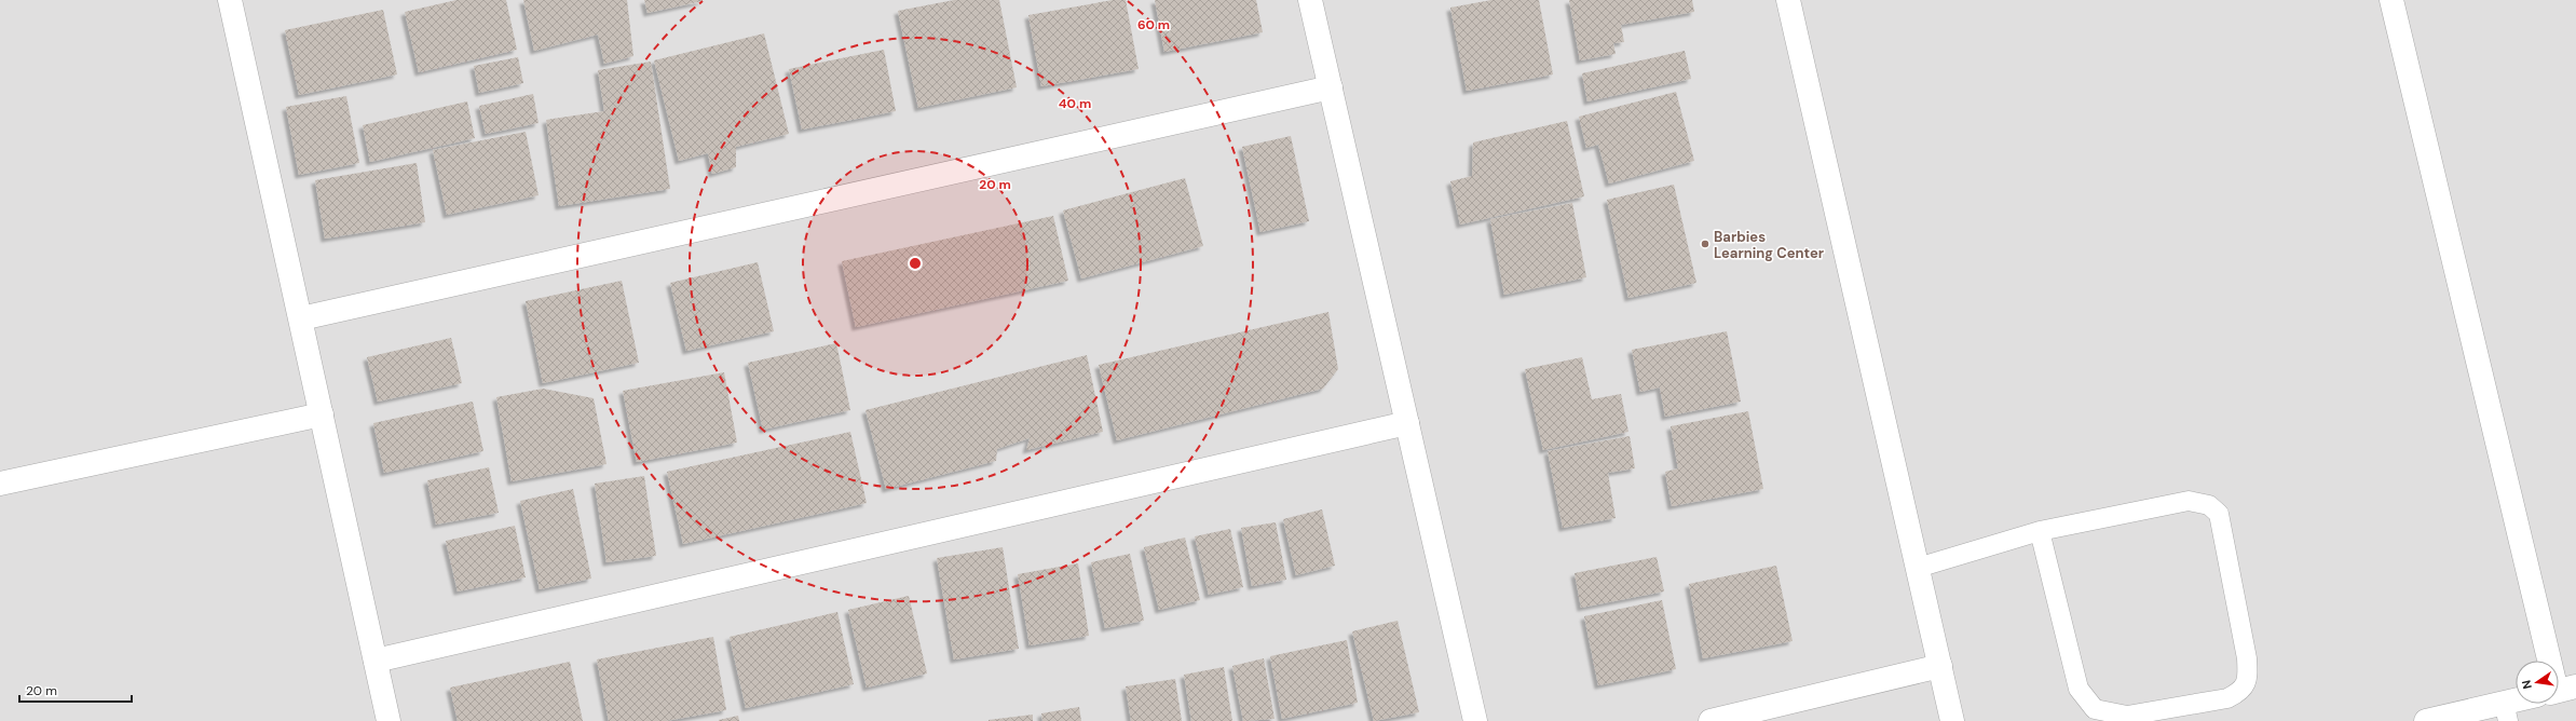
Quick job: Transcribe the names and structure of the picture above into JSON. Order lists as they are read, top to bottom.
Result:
{
  "places": ["Barbies Learning Center"],
  "scale_bar": "20 m",
  "north": "left",
  "rings": ["60 m", "40 m", "20 m"]
}
